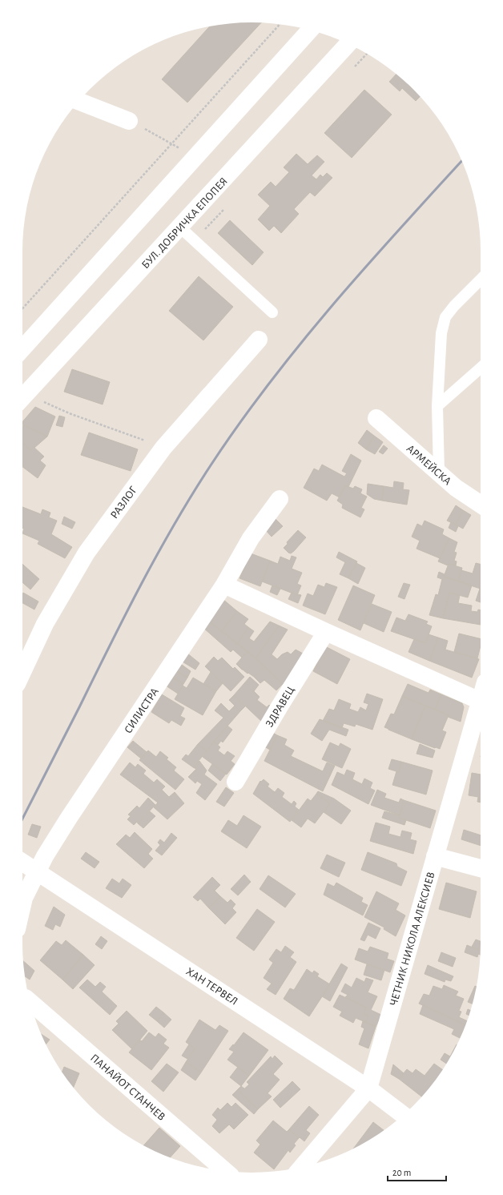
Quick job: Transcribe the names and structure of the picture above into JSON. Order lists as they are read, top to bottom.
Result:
{
  "streets": {
    "street": [
      "БУЛ. ДОБРИЧКА ЕПОПЕЯ",
      "АРМЕЙСКА",
      "РАЗЛОГ",
      "ЗДРАВЕЦ",
      "СИЛИСТРА",
      "ЧЕТНИК НИКОЛА АЛЕКСИЕВ",
      "ХАН ТЕРВЕЛ",
      "ПАНАЙОТ СТАНЧЕВ"
    ]
  },
  "crossings": [
    ["ЧЕТНИК НИКОЛА АЛЕКСИЕВ", "ХАН ТЕРВЕЛ"]
  ],
  "scale_bar": "20 m"
}
